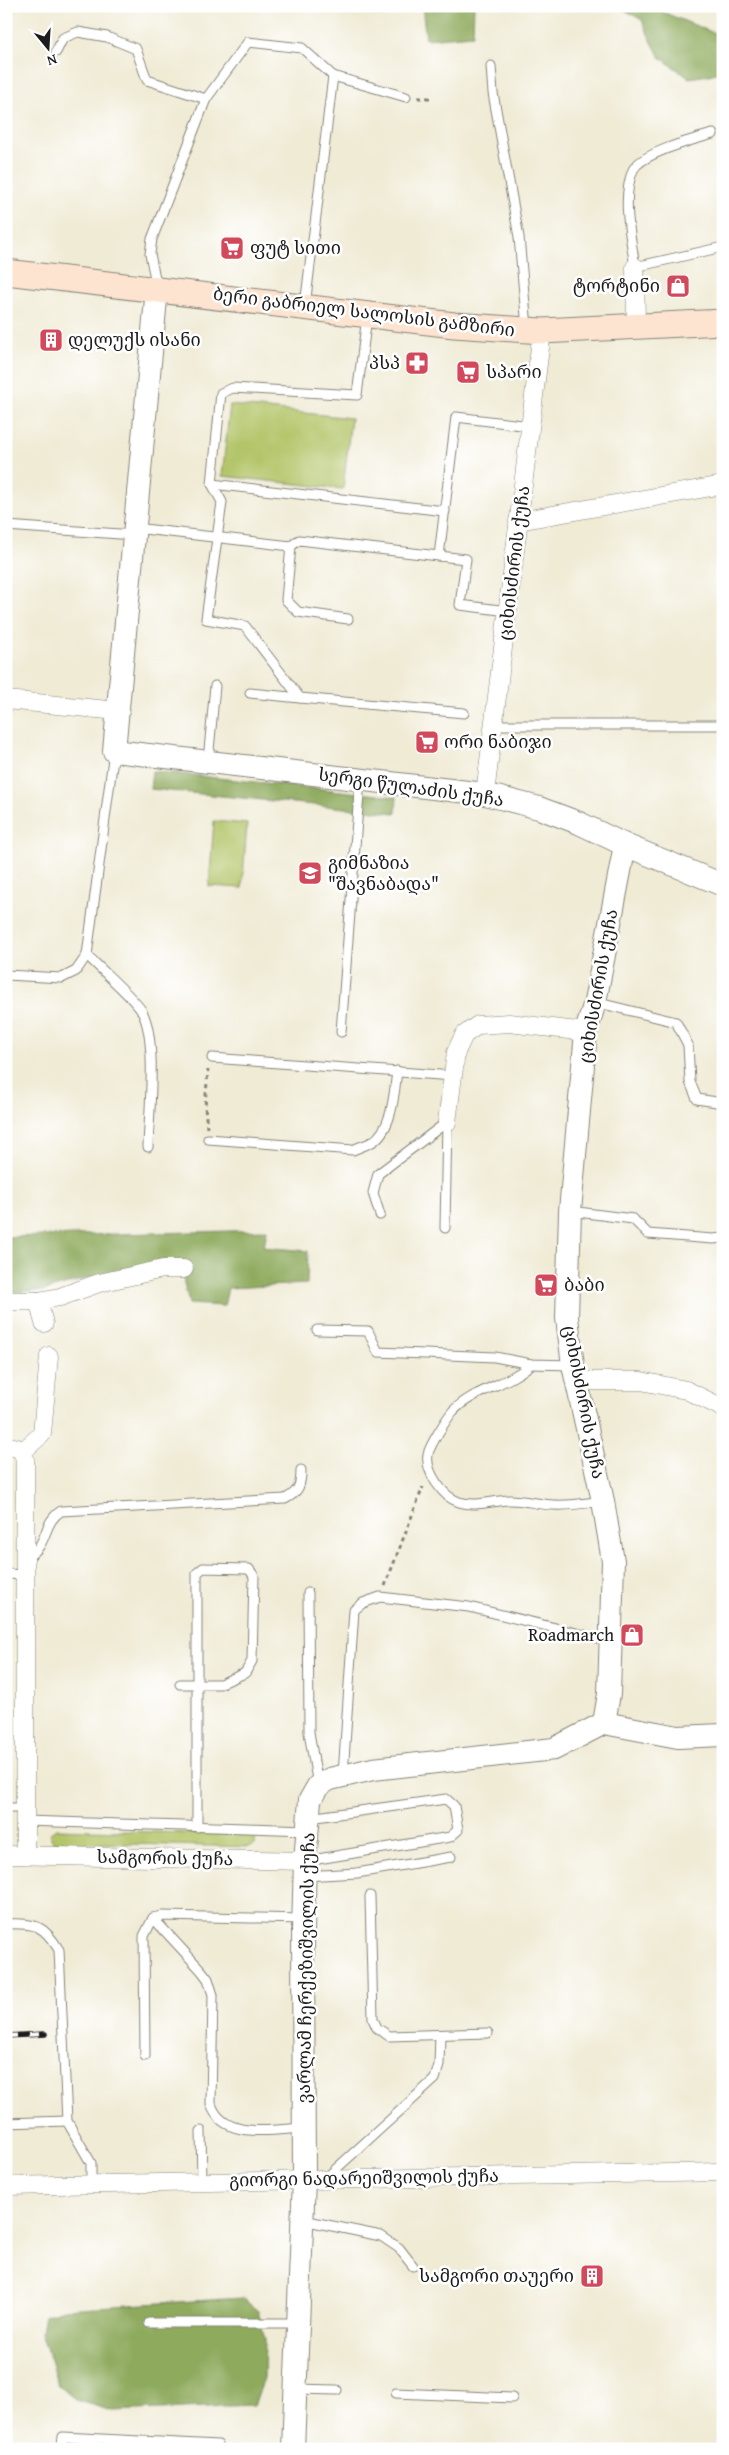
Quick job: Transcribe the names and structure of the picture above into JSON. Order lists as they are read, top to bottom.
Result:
{
  "streets": {
    "main road": ["ბერი გაბრიელ სალოსის გამზირი"],
    "street": [
      "ციხისძირის ქუჩა",
      "სერგი წულაძის ქუჩა",
      "სამგორის ქუჩა",
      "ვარლამ ჩერქეზიშვილის ქუჩა",
      "გიორგი ნადარეიშვილის ქუჩა"
    ]
  },
  "crossings": [
    ["ბერი გაბრიელ სალოსის გამზირი", "ციხისძირის ქუჩა"],
    ["ციხისძირის ქუჩა", "სერგი წულაძის ქუჩა"],
    ["სამგორის ქუჩა", "ვარლამ ჩერქეზიშვილის ქუჩა"],
    ["ვარლამ ჩერქეზიშვილის ქუჩა", "გიორგი ნადარეიშვილის ქუჩა"]
  ],
  "places": {
    "supermarket": [
      "ფუტ სითი",
      "სპარი",
      "ორი ნაბიჯი",
      "ბაბი"
    ],
    "shop": ["ტორტინი", "Roadmarch"],
    "building": ["დელუქს ისანი", "სამგორი თაუერი"],
    "pharmacy": ["პსპ"],
    "school or university": ["გიმნაზია \"შავნაბადა\""]
  },
  "north": "bottom"
}
